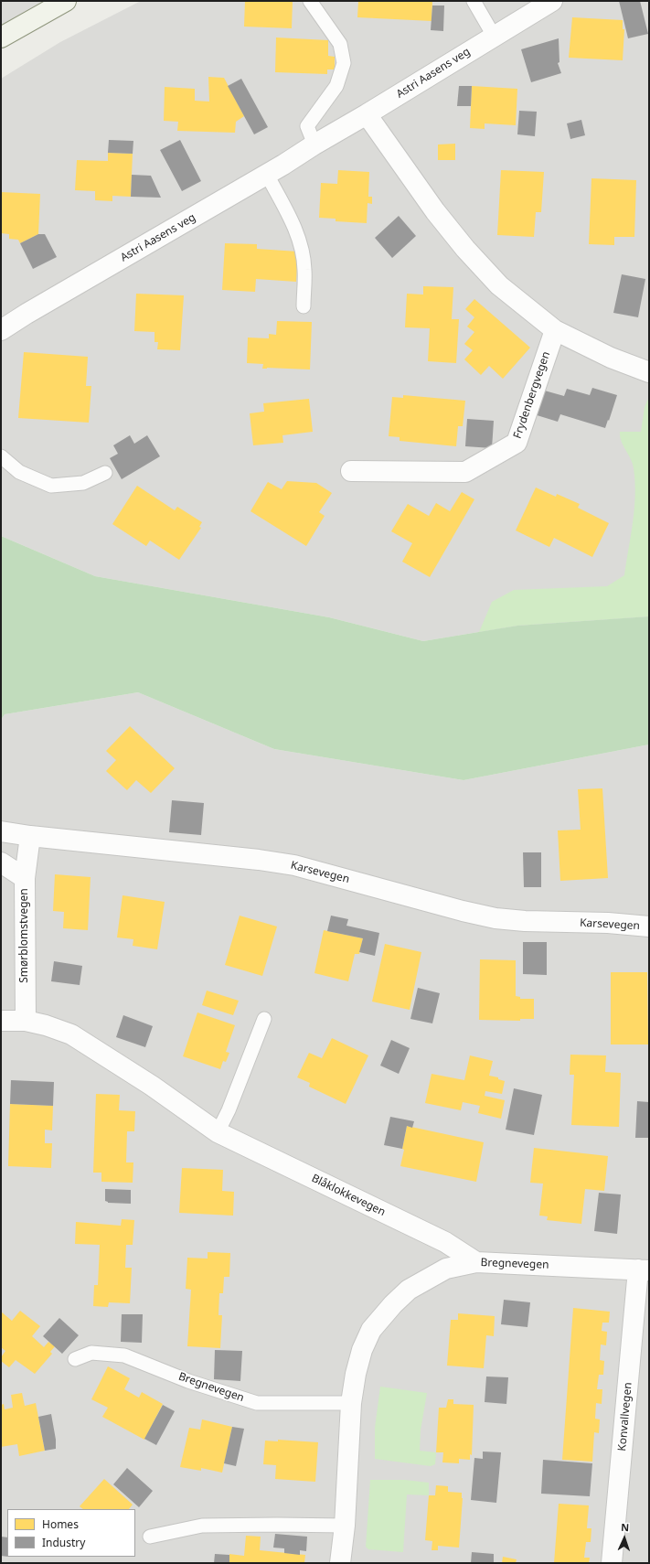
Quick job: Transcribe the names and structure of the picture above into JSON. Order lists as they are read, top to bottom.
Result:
{
  "streets": {
    "street": [
      "Astri Aasens veg",
      "Frydenbergvegen",
      "Karsevegen",
      "Smørblomstvegen",
      "Blåklokkevegen",
      "Bregnevegen",
      "Konvallvegen"
    ]
  },
  "crossings": [
    ["Smørblomstvegen", "Blåklokkevegen"],
    ["Blåklokkevegen", "Bregnevegen"],
    ["Bregnevegen", "Konvallvegen"]
  ],
  "legend": ["Homes", "Industry"],
  "north": "top"
}
